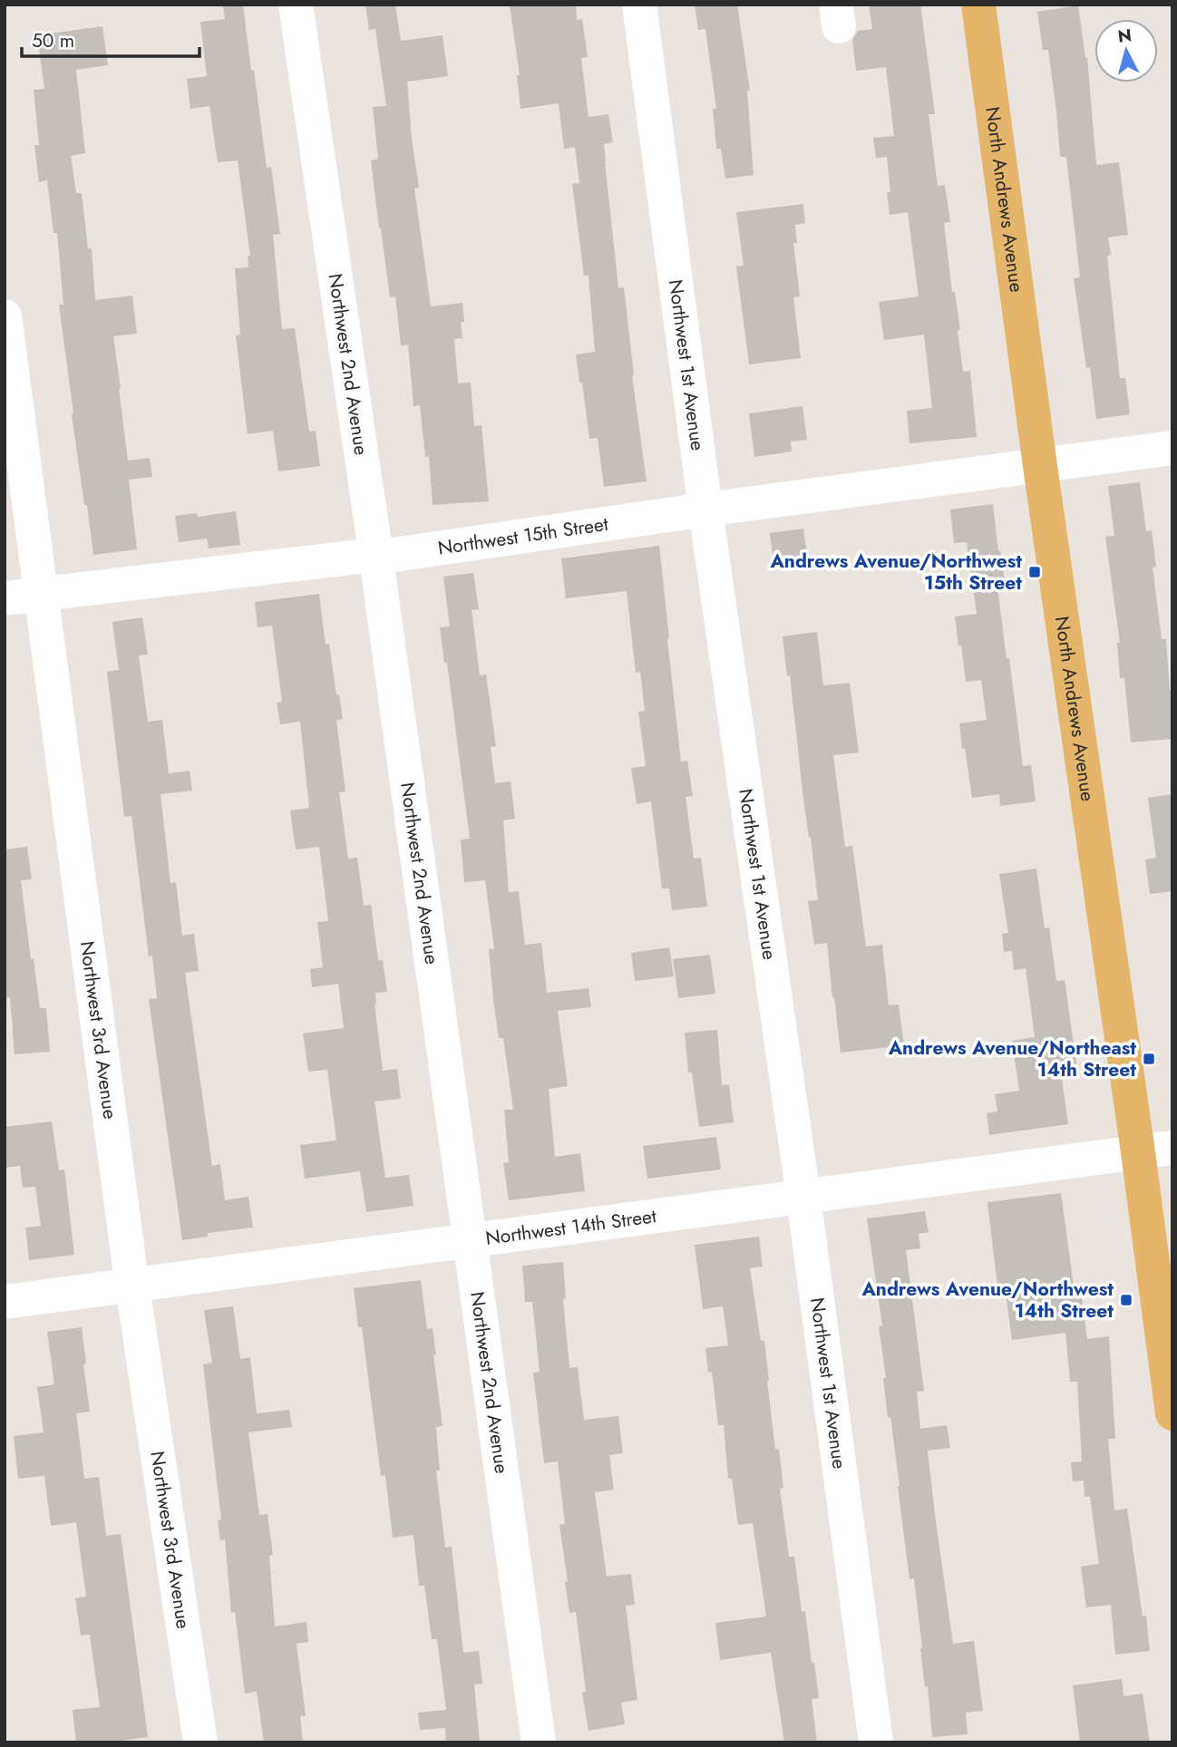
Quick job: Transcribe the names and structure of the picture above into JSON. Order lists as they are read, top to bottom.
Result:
{
  "streets": {
    "main road": ["North Andrews Avenue"],
    "street": [
      "Northwest 2nd Avenue",
      "Northwest 1st Avenue",
      "Northwest 15th Street",
      "Northwest 3rd Avenue",
      "Northwest 14th Street"
    ]
  },
  "crossings": [
    ["North Andrews Avenue", "Northwest 15th Street"],
    ["North Andrews Avenue", "Northwest 14th Street"],
    ["Northwest 2nd Avenue", "Northwest 15th Street"],
    ["Northwest 2nd Avenue", "Northwest 14th Street"],
    ["Northwest 1st Avenue", "Northwest 15th Street"],
    ["Northwest 1st Avenue", "Northwest 14th Street"],
    ["Northwest 15th Street", "Northwest 3rd Avenue"],
    ["Northwest 3rd Avenue", "Northwest 14th Street"]
  ],
  "places": {
    "transit": ["Andrews Avenue/Northwest 15th Street", "Andrews Avenue/Northeast 14th Street", "Andrews Avenue/Northwest 14th Street"]
  },
  "scale_bar": "50 m",
  "north": "top"
}
